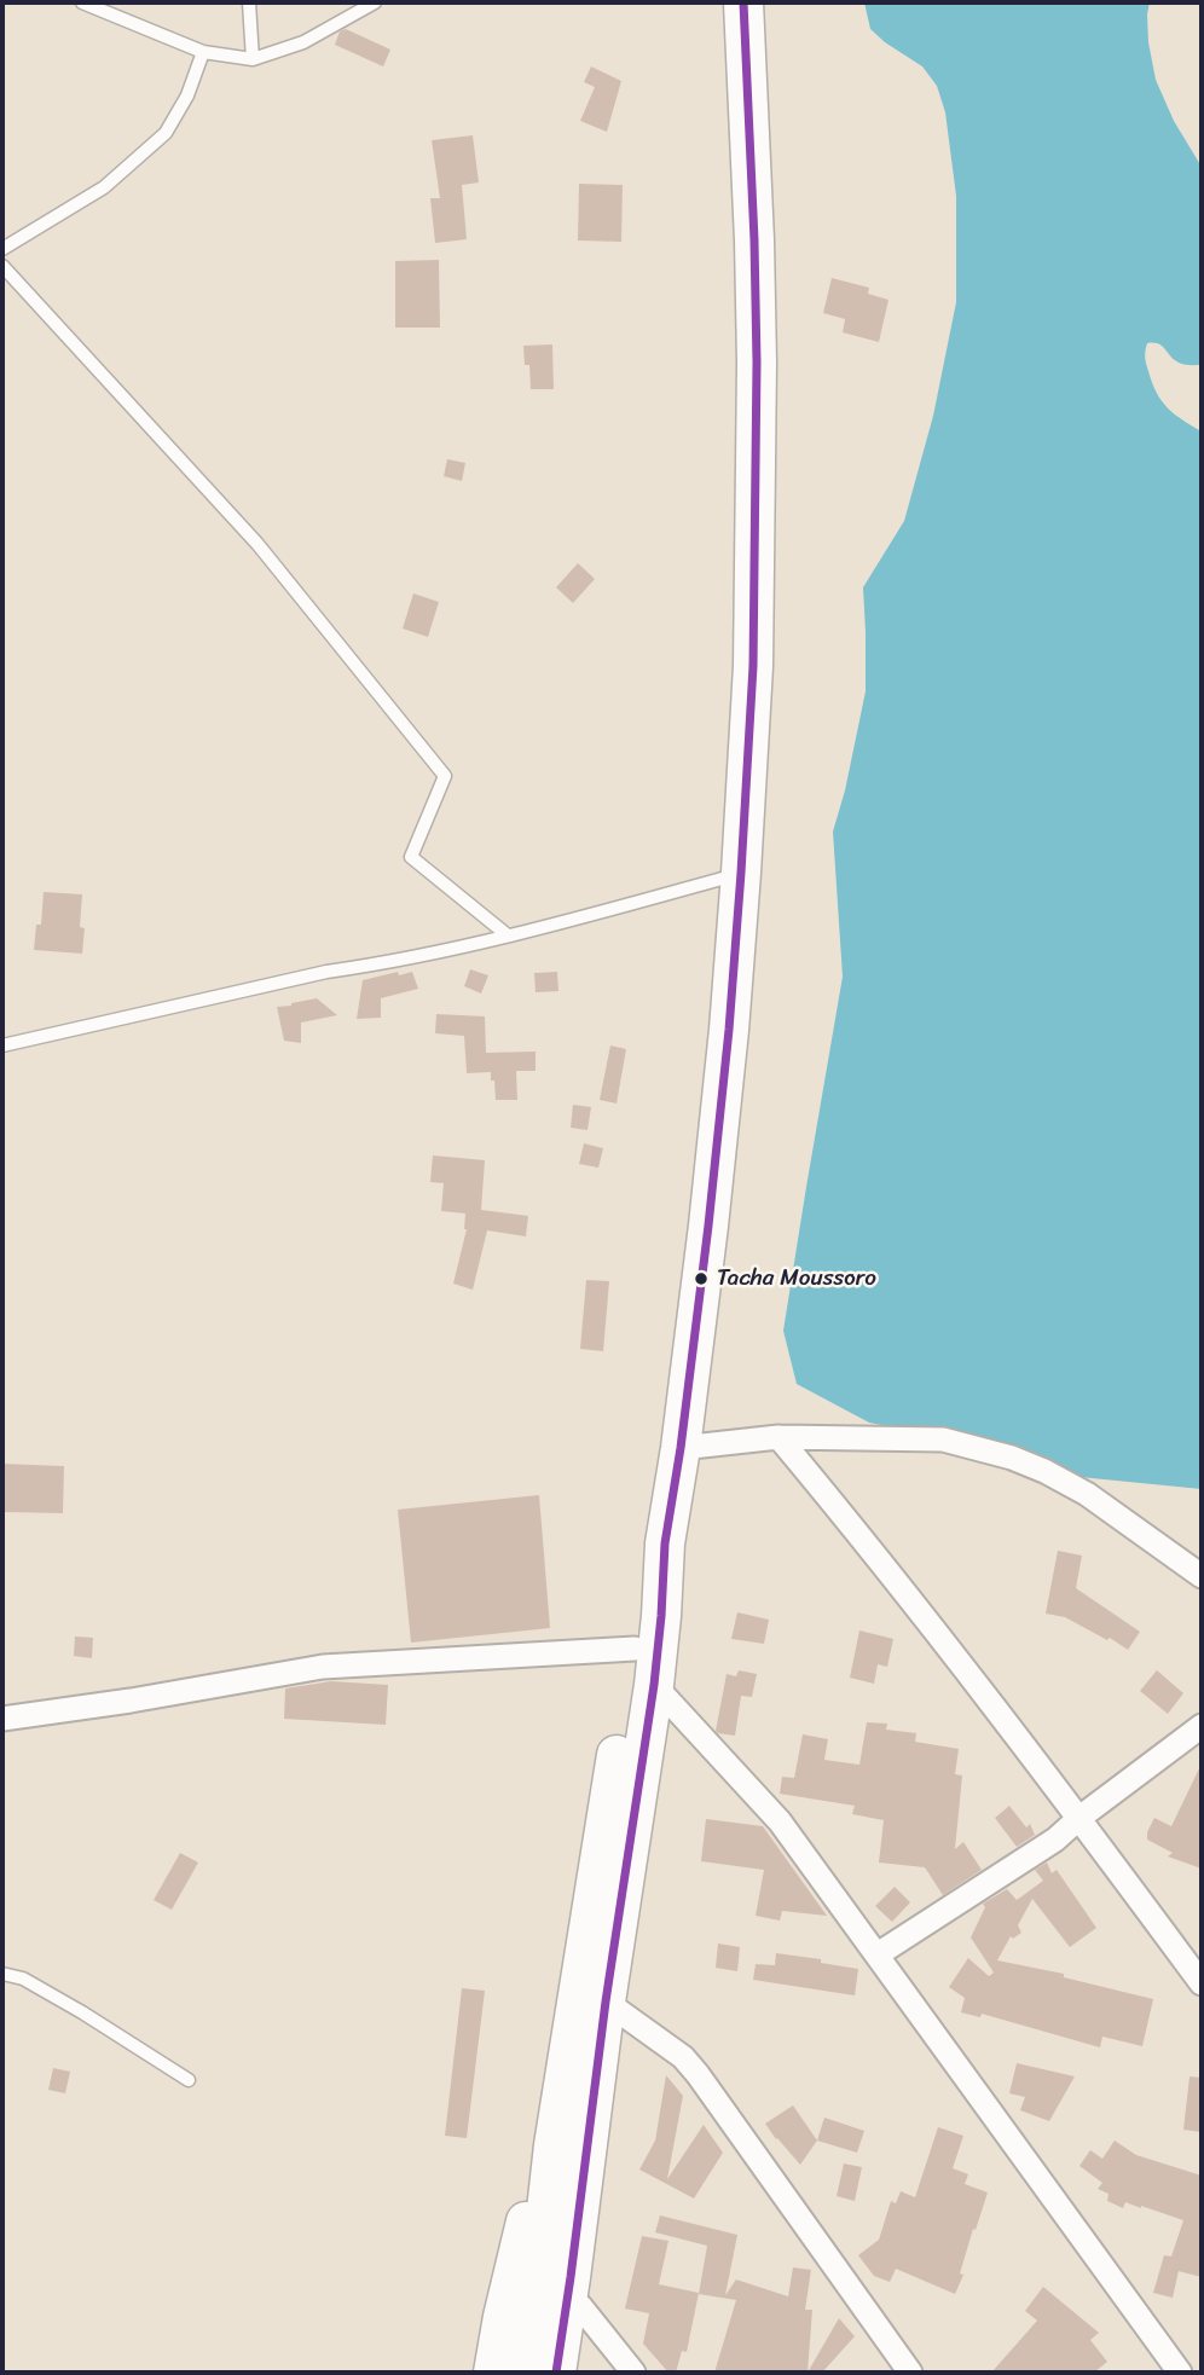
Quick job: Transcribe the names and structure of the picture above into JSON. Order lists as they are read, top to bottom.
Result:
{
  "places": ["Tacha Moussoro"]
}
